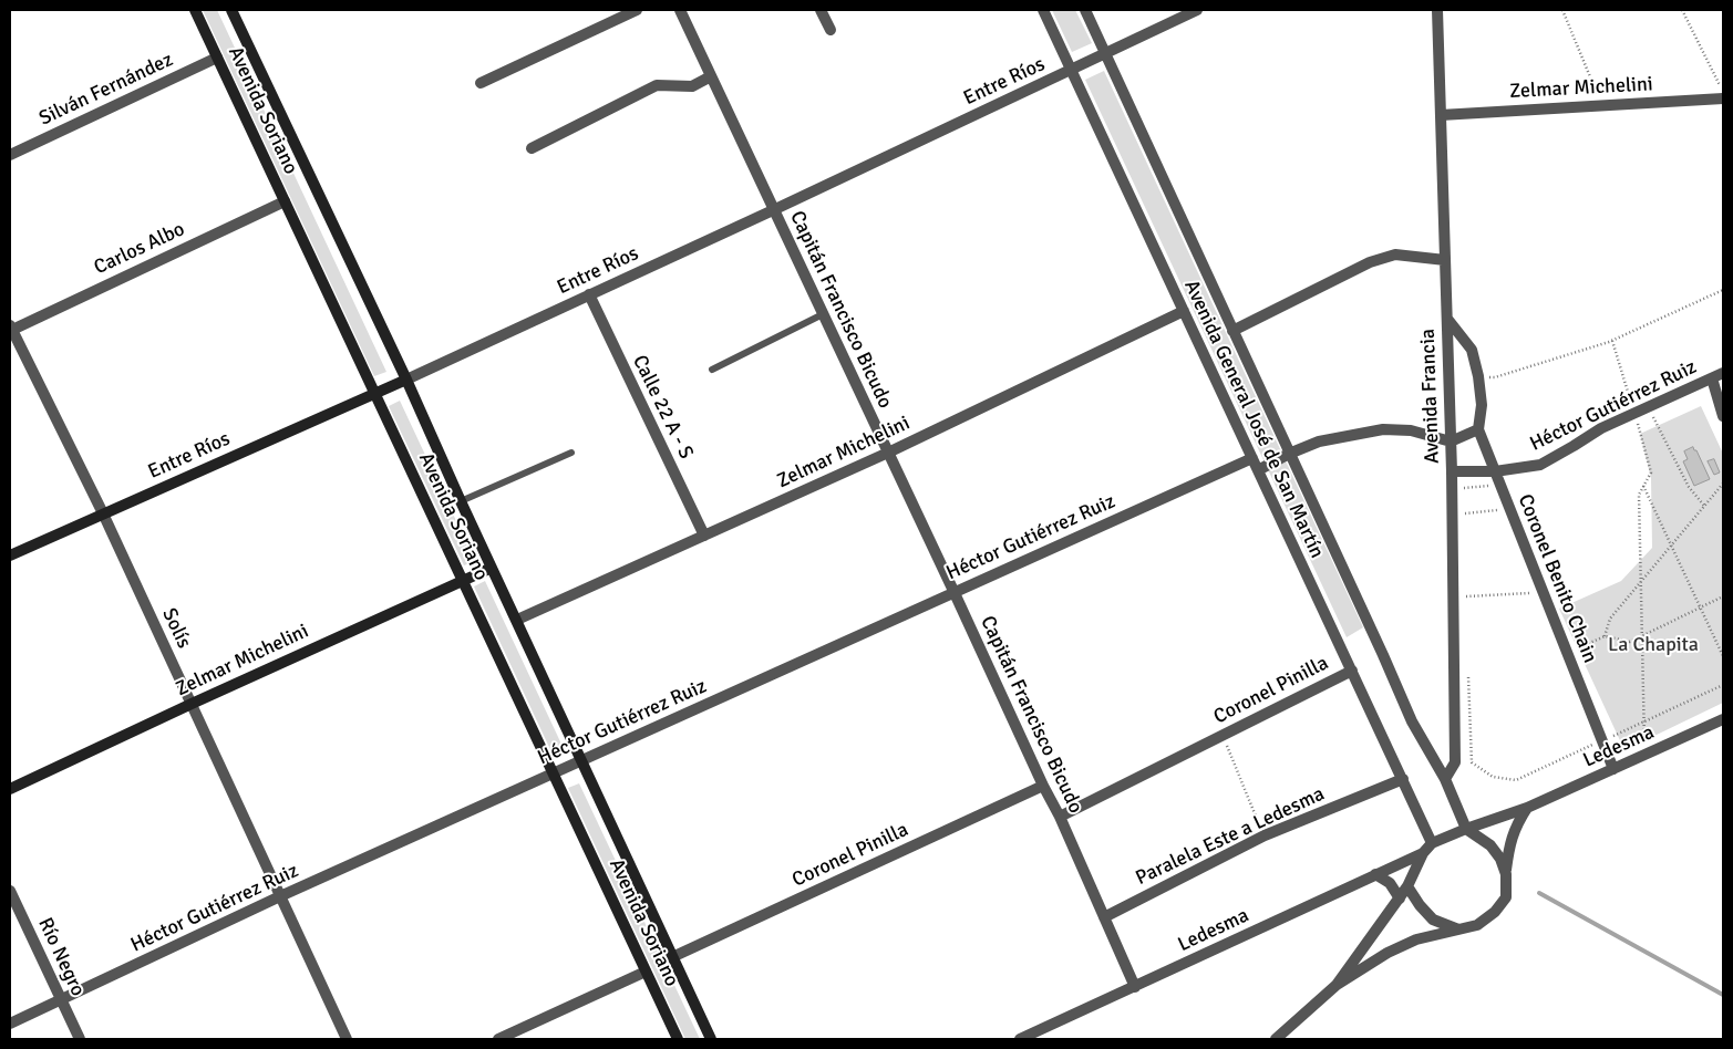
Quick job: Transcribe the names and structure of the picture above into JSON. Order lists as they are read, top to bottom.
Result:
{
  "streets": {
    "street": [
      "Entre Ríos",
      "Zelmar Michelini",
      "Silván Fernández",
      "Avenida Soriano",
      "Carlos Albo",
      "Capitán Francisco Bicudo",
      "Avenida Francia",
      "Héctor Gutiérrez Ruiz",
      "Calle 22 A - S",
      "Avenida General José de San Martín",
      "Coronel Benito Chain",
      "Solís",
      "Coronel Pinilla",
      "Ledesma",
      "Paralela Este a Ledesma",
      "Río Negro"
    ]
  },
  "crossings": [
    ["Entre Ríos", "Avenida Soriano"],
    ["Entre Ríos", "Capitán Francisco Bicudo"],
    ["Entre Ríos", "Calle 22 A - S"],
    ["Entre Ríos", "Avenida General José de San Martín"],
    ["Entre Ríos", "Solís"],
    ["Zelmar Michelini", "Avenida Soriano"],
    ["Zelmar Michelini", "Capitán Francisco Bicudo"],
    ["Zelmar Michelini", "Avenida Francia"],
    ["Zelmar Michelini", "Calle 22 A - S"],
    ["Zelmar Michelini", "Avenida General José de San Martín"],
    ["Zelmar Michelini", "Solís"],
    ["Silván Fernández", "Avenida Soriano"],
    ["Avenida Soriano", "Carlos Albo"],
    ["Avenida Soriano", "Héctor Gutiérrez Ruiz"],
    ["Avenida Soriano", "Coronel Pinilla"],
    ["Carlos Albo", "Solís"],
    ["Capitán Francisco Bicudo", "Héctor Gutiérrez Ruiz"],
    ["Capitán Francisco Bicudo", "Coronel Pinilla"],
    ["Capitán Francisco Bicudo", "Ledesma"],
    ["Capitán Francisco Bicudo", "Paralela Este a Ledesma"],
    ["Avenida Francia", "Héctor Gutiérrez Ruiz"],
    ["Avenida Francia", "Avenida General José de San Martín"],
    ["Héctor Gutiérrez Ruiz", "Avenida General José de San Martín"],
    ["Héctor Gutiérrez Ruiz", "Coronel Benito Chain"],
    ["Héctor Gutiérrez Ruiz", "Solís"],
    ["Héctor Gutiérrez Ruiz", "Río Negro"],
    ["Avenida General José de San Martín", "Coronel Pinilla"],
    ["Avenida General José de San Martín", "Ledesma"],
    ["Avenida General José de San Martín", "Paralela Este a Ledesma"],
    ["Coronel Benito Chain", "Ledesma"]
  ],
  "parks": ["La Chapita"]
}
